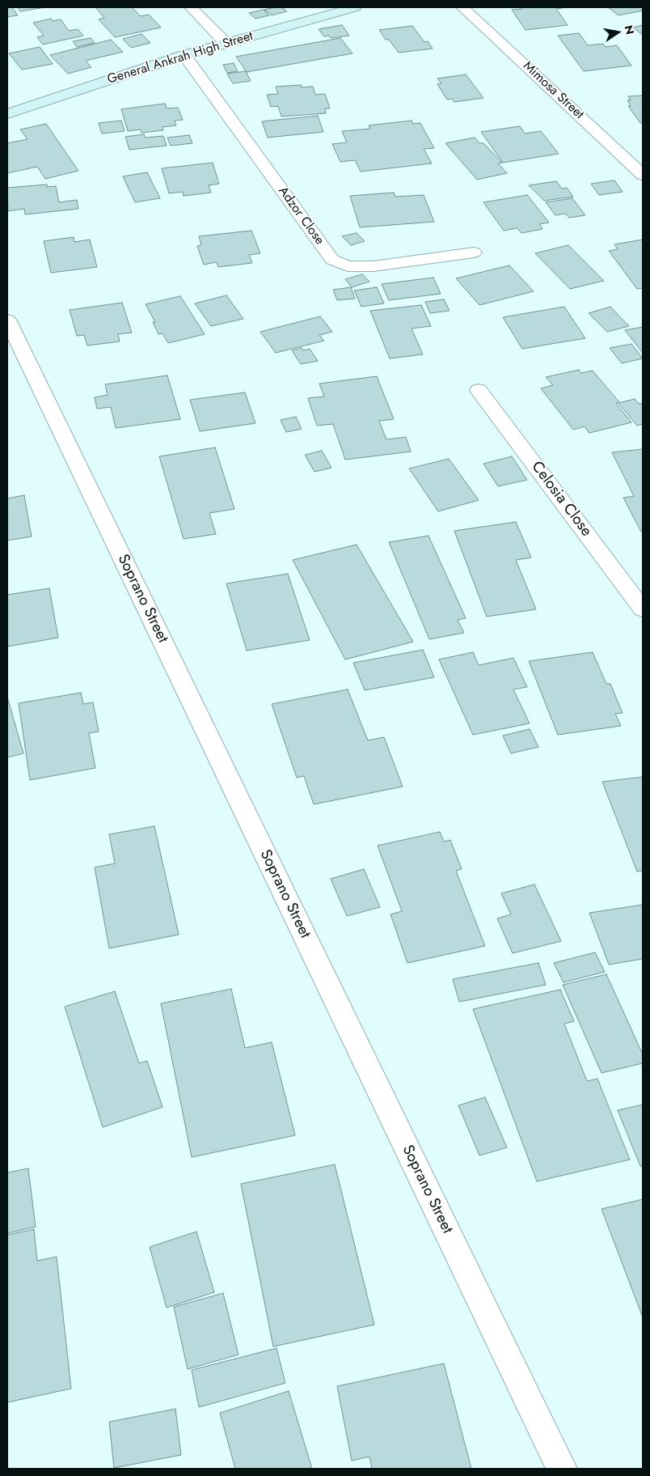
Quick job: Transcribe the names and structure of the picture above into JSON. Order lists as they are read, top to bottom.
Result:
{
  "streets": {
    "main road": ["General Ankrah High Street"],
    "street": [
      "Mimosa Street",
      "Adzor Close",
      "Celosia Close",
      "Soprano Street"
    ]
  },
  "crossings": [
    ["General Ankrah High Street", "Adzor Close"]
  ],
  "north": "right"
}
